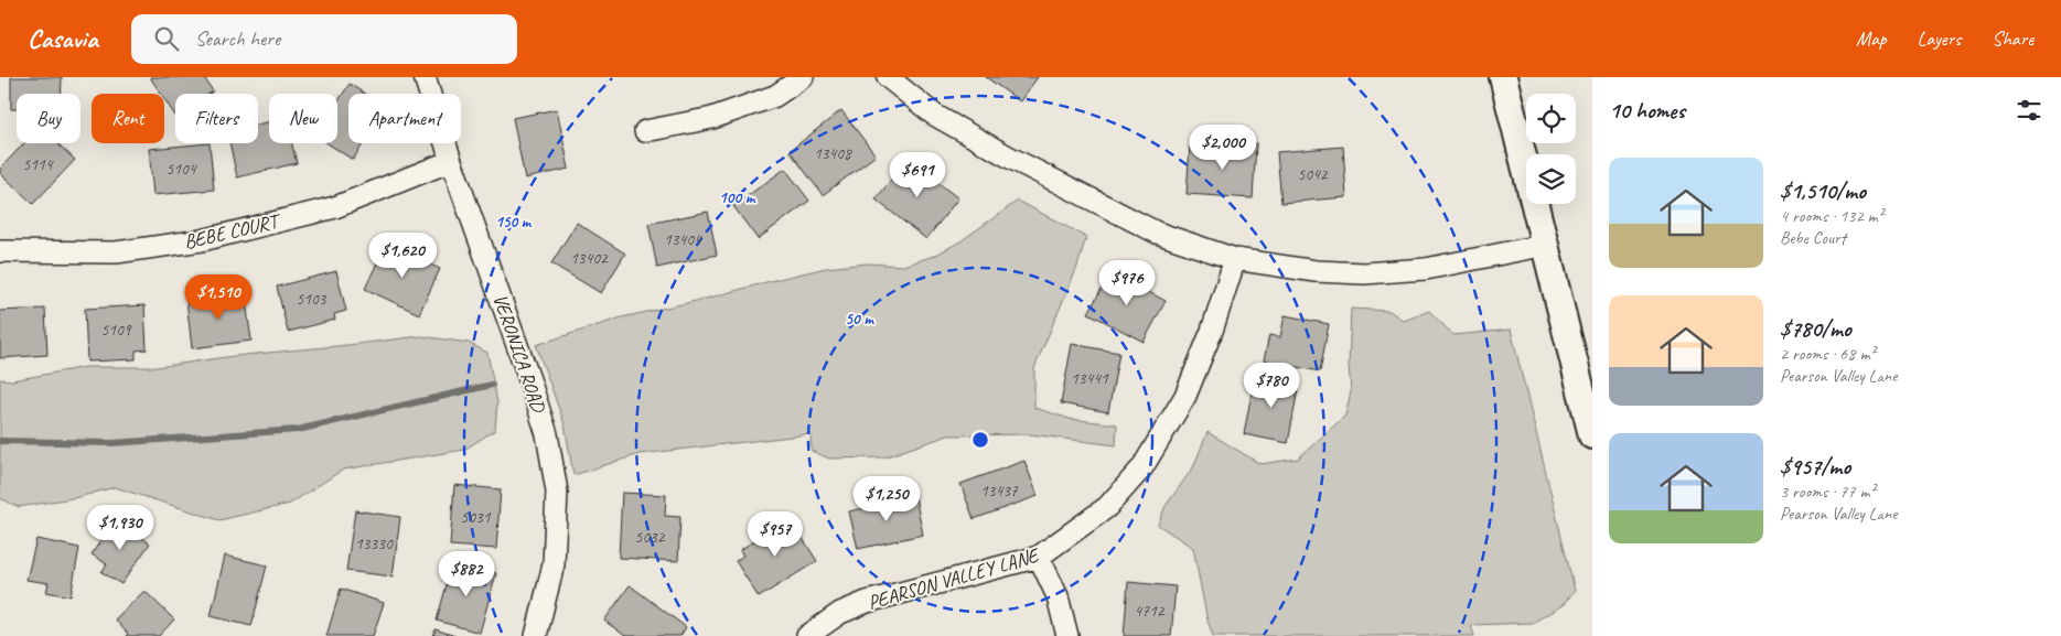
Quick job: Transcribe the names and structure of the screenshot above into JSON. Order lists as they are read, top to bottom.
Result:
{
  "streets": {
    "street": ["BEBE COURT", "VERONICA ROAD", "PEARSON VALLEY LANE"]
  },
  "crossings": [
    ["BEBE COURT", "VERONICA ROAD"]
  ],
  "house_numbers": [
    "13408",
    "5114",
    "5104",
    "5042",
    "13404",
    "13402",
    "5103",
    "5109",
    "13441",
    "13437",
    "5031",
    "5032",
    "13330",
    "4712"
  ],
  "page": {
    "header": "Casavia",
    "search": "Search here",
    "nav": ["Map", "Layers", "Share"],
    "heading": "10 homes",
    "chip": [
      "Buy",
      "Rent",
      "Filters",
      "New",
      "Apartment"
    ],
    "price": [
      "$2,000",
      "$691",
      "$1,620",
      "$976",
      "$1,510",
      "$780",
      "$1,250",
      "$1,930",
      "$957",
      "$882"
    ],
    "list": [
      {
        "name": "$1,510/mo",
        "note": "4 rooms · 132 m² · Bebe Court"
      },
      {
        "name": "$780/mo",
        "note": "2 rooms · 68 m² · Pearson Valley Lane"
      },
      {
        "name": "$957/mo",
        "note": "3 rooms · 77 m² · Pearson Valley Lane"
      }
    ]
  },
  "rings": ["100 m", "150 m", "50 m"]
}
